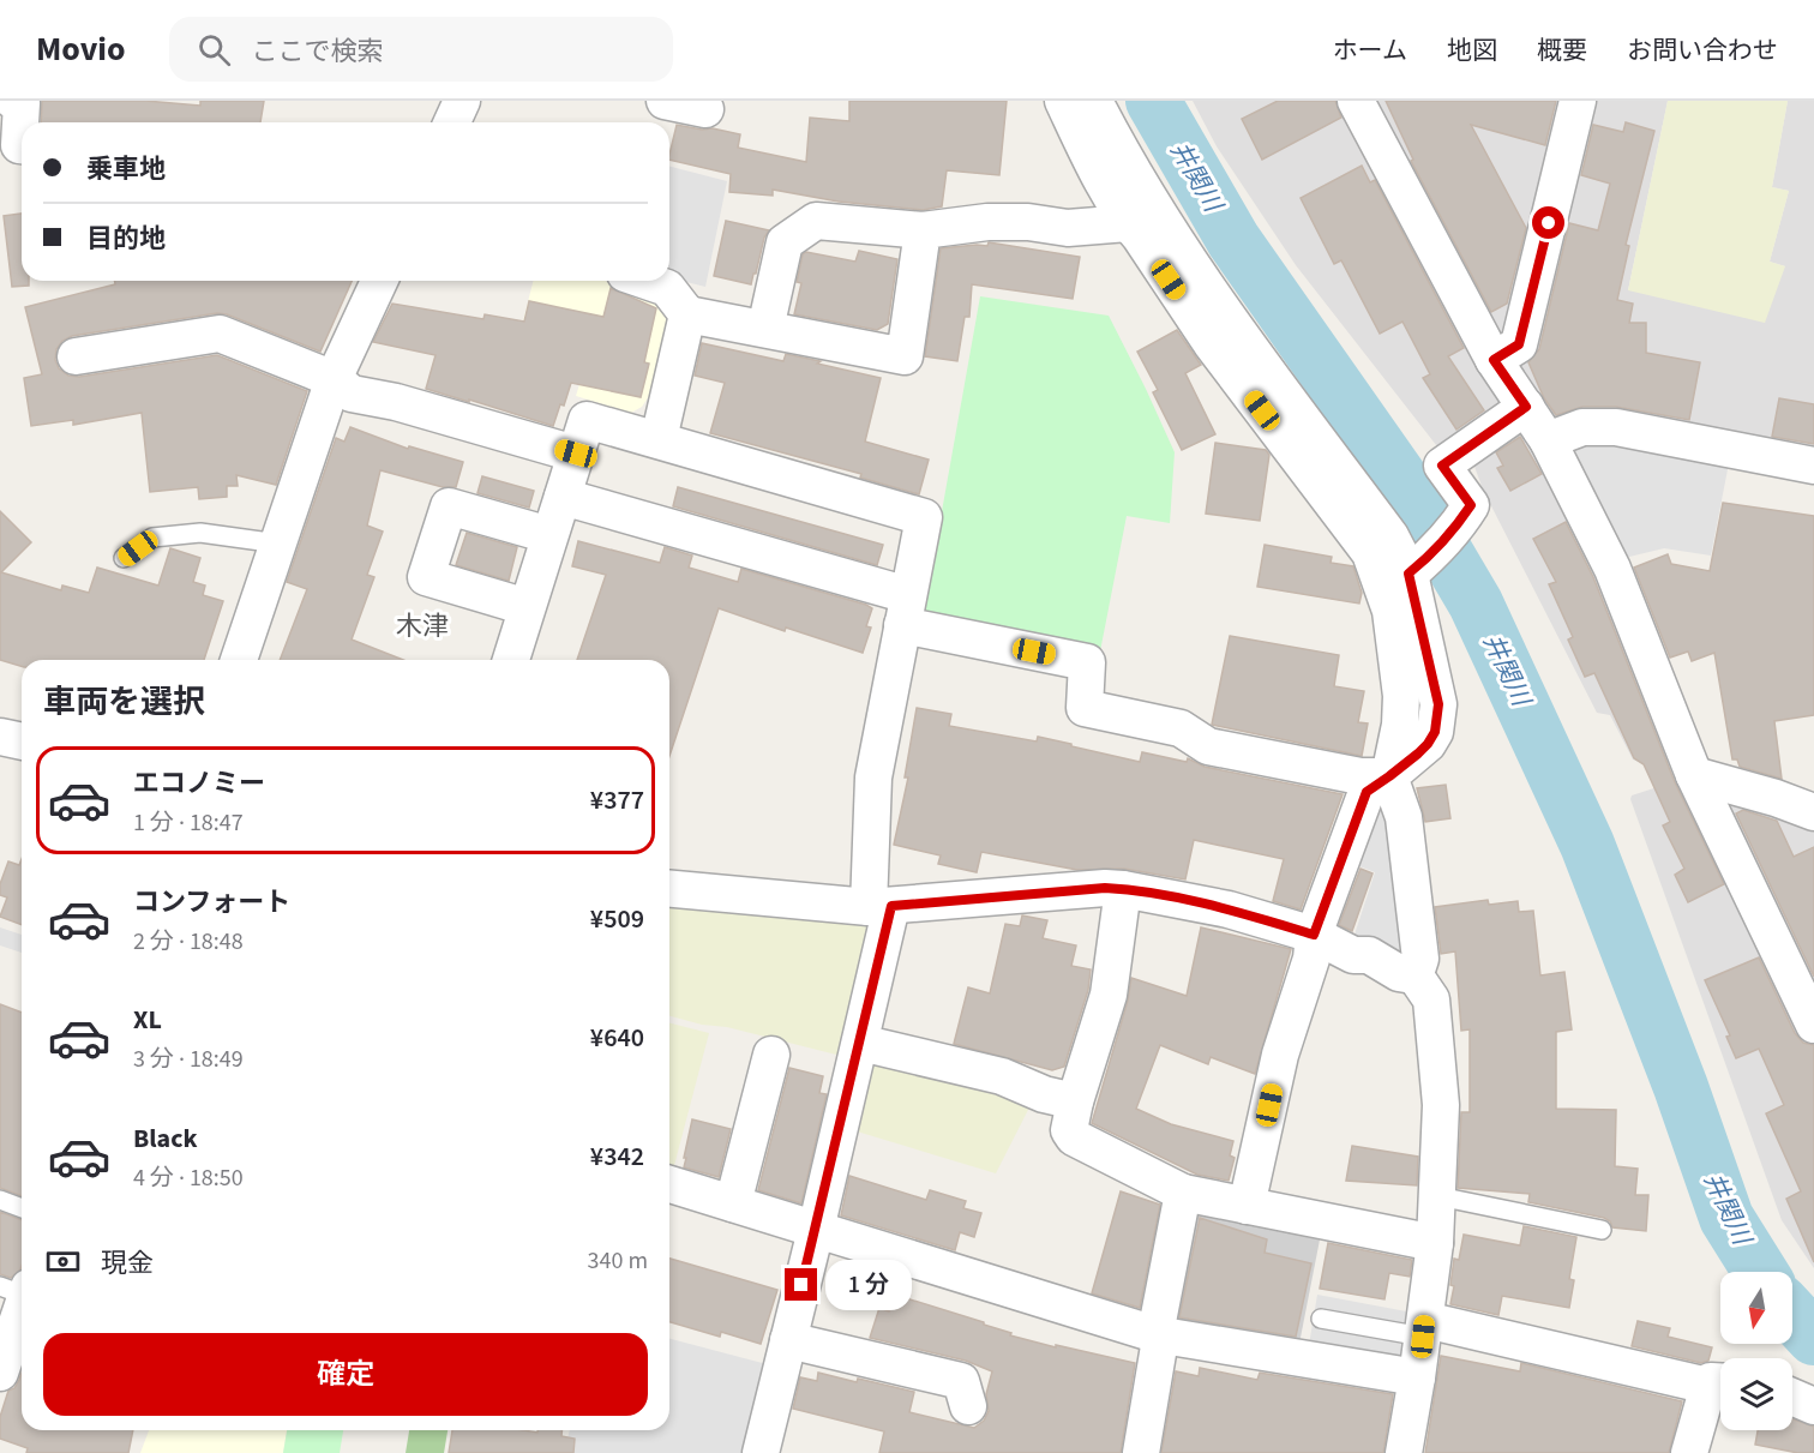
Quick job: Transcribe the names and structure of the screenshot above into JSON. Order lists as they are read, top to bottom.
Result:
{
  "districts": ["木津"],
  "water": ["井関川"],
  "north": "bottom",
  "page": {
    "header": "Movio",
    "search": "ここで検索",
    "nav": [
      "ホーム",
      "地図",
      "概要",
      "お問い合わせ"
    ],
    "banner": ["乗車地", "目的地"],
    "heading": "車両を選択",
    "list": [
      {
        "name": "エコノミー",
        "note": "1 分 · 18:47",
        "value": "¥377"
      },
      {
        "name": "コンフォート",
        "note": "2 分 · 18:48",
        "value": "¥509"
      },
      {
        "name": "XL",
        "note": "3 分 · 18:49",
        "value": "¥640"
      },
      {
        "name": "Black",
        "note": "4 分 · 18:50",
        "value": "¥342"
      }
    ],
    "pay": ["現金", "340 m"],
    "bubble": "1 分",
    "buttons": "確定"
  }
}
